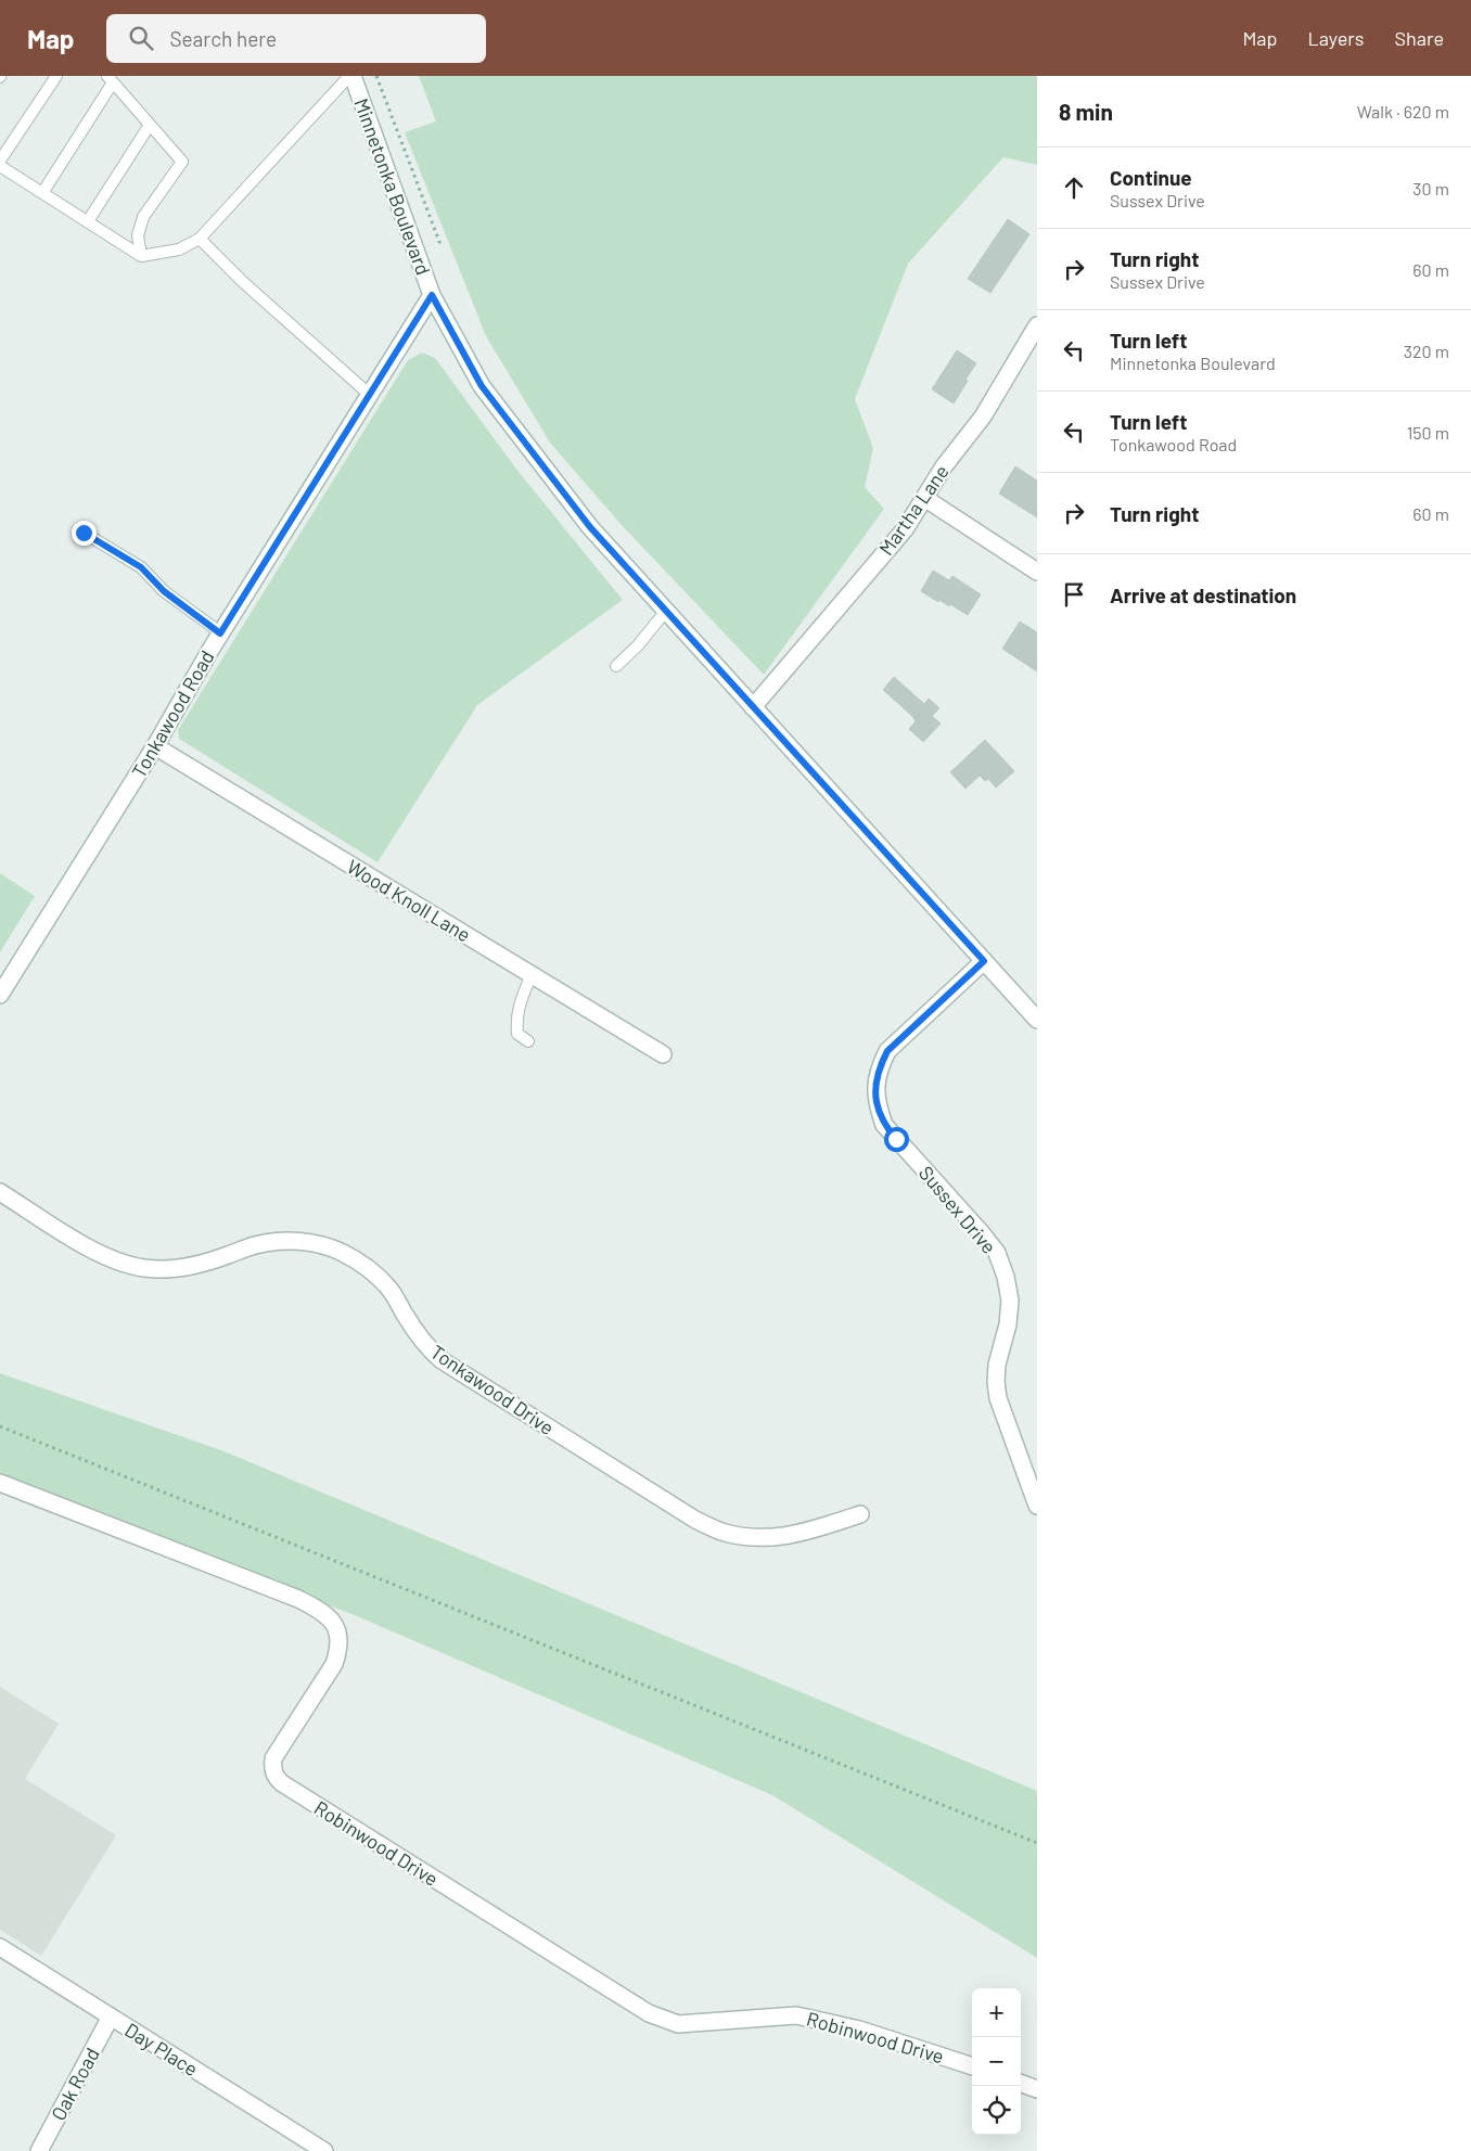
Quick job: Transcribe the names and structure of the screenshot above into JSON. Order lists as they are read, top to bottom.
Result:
{
  "streets": {
    "street": [
      "Minnetonka Boulevard",
      "Martha Lane",
      "Tonkawood Road",
      "Wood Knoll Lane",
      "Sussex Drive",
      "Tonkawood Drive",
      "Robinwood Drive",
      "Day Place",
      "Oak Road"
    ]
  },
  "crossings": [
    ["Minnetonka Boulevard", "Martha Lane"],
    ["Minnetonka Boulevard", "Tonkawood Road"],
    ["Minnetonka Boulevard", "Sussex Drive"],
    ["Tonkawood Road", "Wood Knoll Lane"],
    ["Day Place", "Oak Road"]
  ],
  "page": {
    "header": "Map",
    "search": "Search here",
    "nav": ["Map", "Layers", "Share"],
    "heading": ["8 min", "Walk · 620 m"],
    "list": [
      ["Continue", "Sussex Drive", "30 m"],
      ["Turn right", "Sussex Drive", "60 m"],
      ["Turn left", "Minnetonka Boulevard", "320 m"],
      ["Turn left", "Tonkawood Road", "150 m"],
      ["Turn right", "60 m"],
      "Arrive at destination"
    ],
    "map_buttons": ["+", "−"]
  }
}
